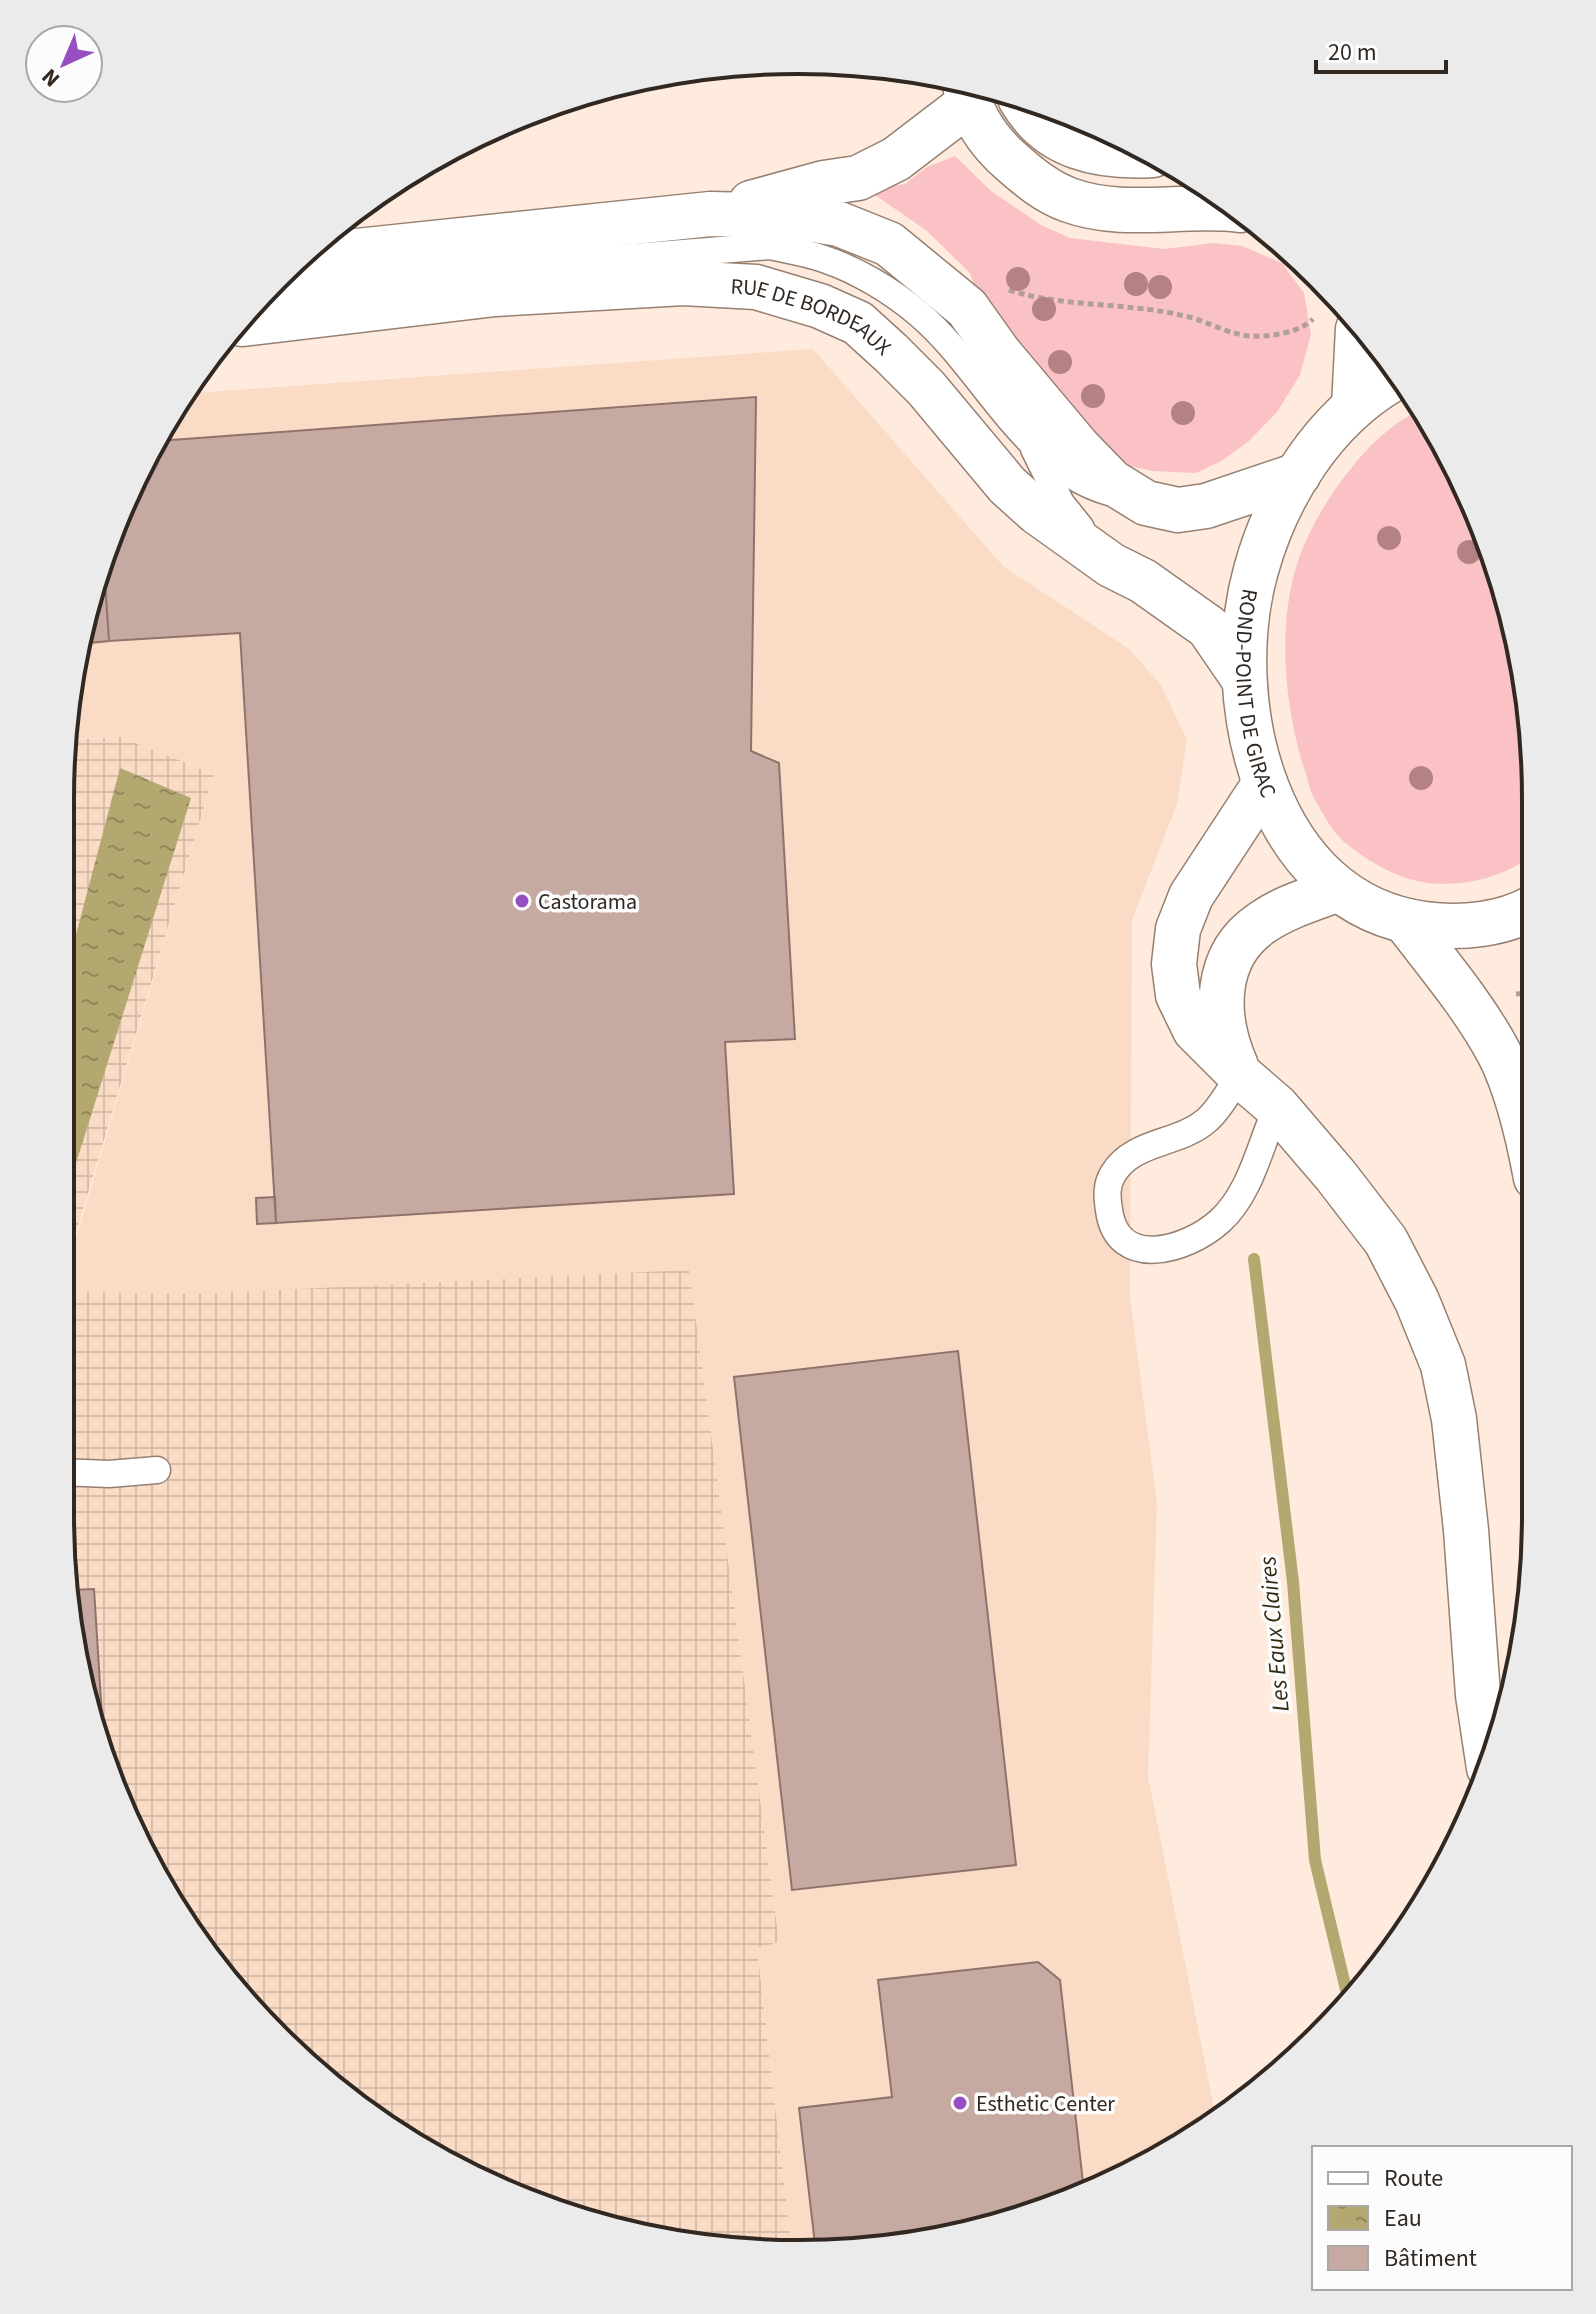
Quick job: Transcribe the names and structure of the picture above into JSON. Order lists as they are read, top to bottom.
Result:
{
  "streets": {
    "main road": ["RUE DE BORDEAUX", "ROND-POINT DE GIRAC"]
  },
  "crossings": [
    ["RUE DE BORDEAUX", "ROND-POINT DE GIRAC"]
  ],
  "water": ["Les Eaux Claires"],
  "places": ["Castorama", "Esthetic Center"],
  "legend": ["Route", "Eau", "Bâtiment"],
  "scale_bar": "20 m",
  "north": "bottom left"
}
